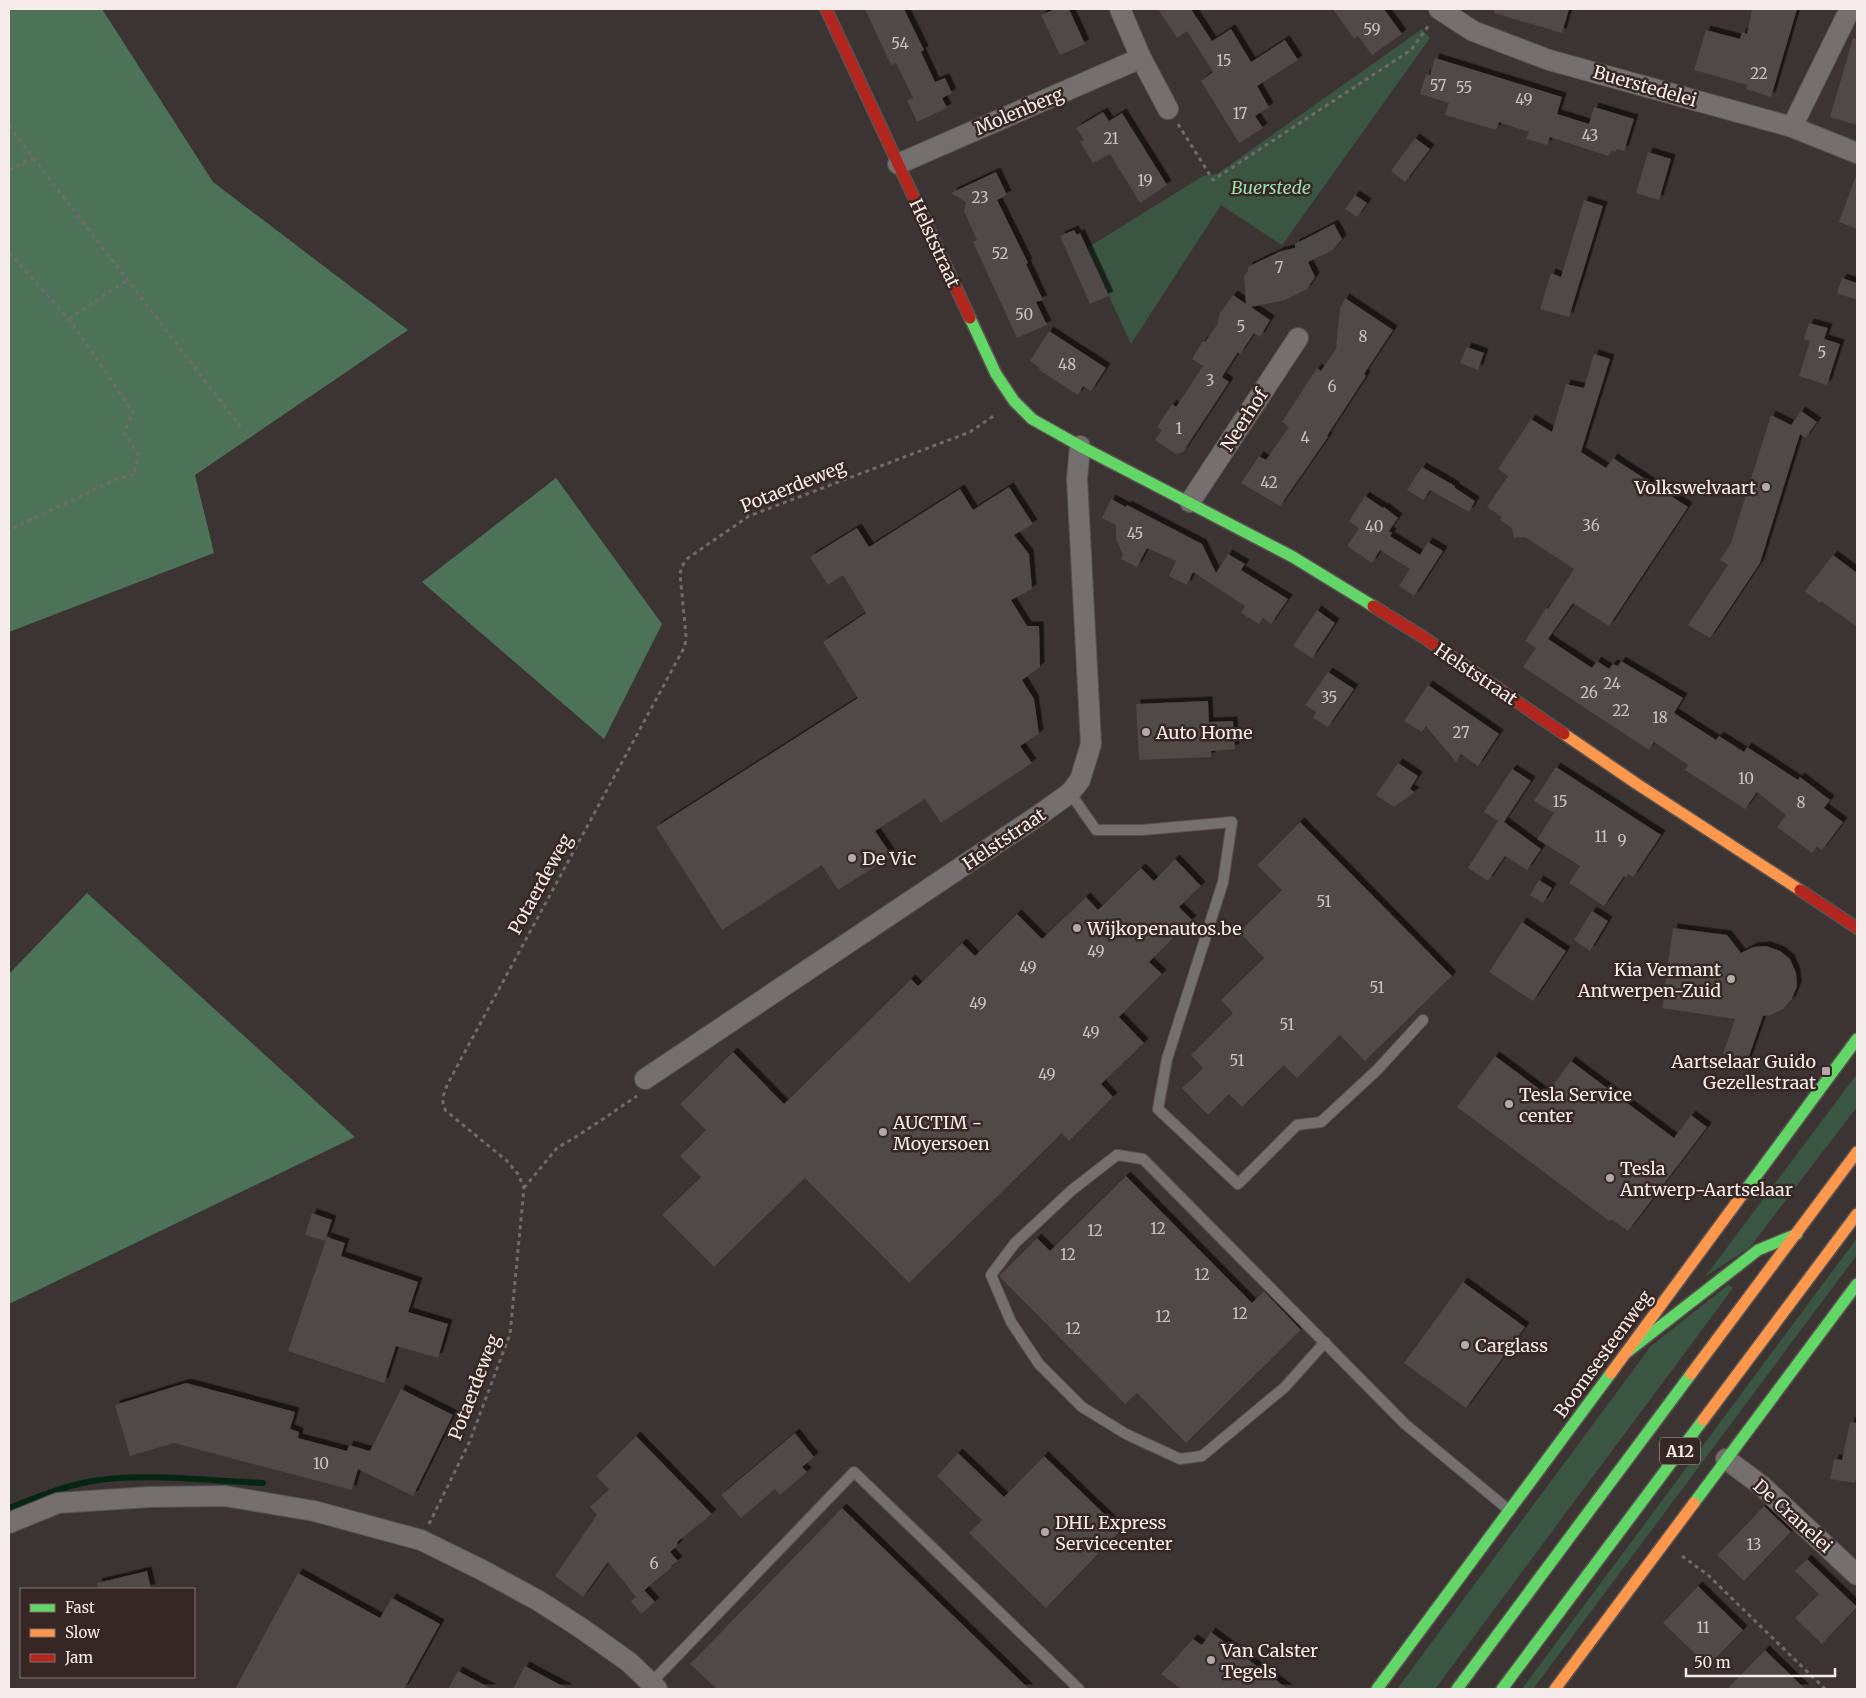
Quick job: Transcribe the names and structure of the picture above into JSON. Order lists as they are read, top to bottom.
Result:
{
  "streets": {
    "main road": ["Helststraat", "Boomsesteenweg", "A12"],
    "street": [
      "Buerstedelei",
      "Molenberg",
      "Neerhof",
      "De Cranelei"
    ],
    "path": ["Potaerdeweg"]
  },
  "crossings": [
    ["Molenberg", "Helststraat"],
    ["Helststraat", "Neerhof"],
    ["Helststraat", "Potaerdeweg"]
  ],
  "parks": ["Buerstede"],
  "places": {
    "other": [
      "Volkswelvaart",
      "Auto Home",
      "De Vic",
      "Wijkopenautos.be",
      "Kia Vermant Antwerpen-Zuid",
      "Tesla Service center",
      "AUCTIM - Moyersoen",
      "Tesla Antwerp-Aartselaar",
      "Carglass",
      "DHL Express Servicecenter",
      "Van Calster Tegels"
    ],
    "transit": ["Aartselaar Guido Gezellestraat"]
  },
  "house_numbers": [
    "59",
    "54",
    "15",
    "22",
    "57",
    "55",
    "49",
    "17",
    "43",
    "21",
    "19",
    "23",
    "52",
    "7",
    "50",
    "5",
    "8",
    "5",
    "48",
    "3",
    "6",
    "1",
    "4",
    "42",
    "36",
    "40",
    "45",
    "24",
    "26",
    "35",
    "22",
    "18",
    "27",
    "10",
    "15",
    "8",
    "11",
    "9",
    "51",
    "49",
    "49",
    "51",
    "49",
    "51",
    "49",
    "51",
    "49",
    "12",
    "12",
    "12",
    "12",
    "12",
    "12",
    "12",
    "10",
    "13",
    "6",
    "11"
  ],
  "legend": ["Fast", "Slow", "Jam"],
  "scale_bar": "50 m"
}
